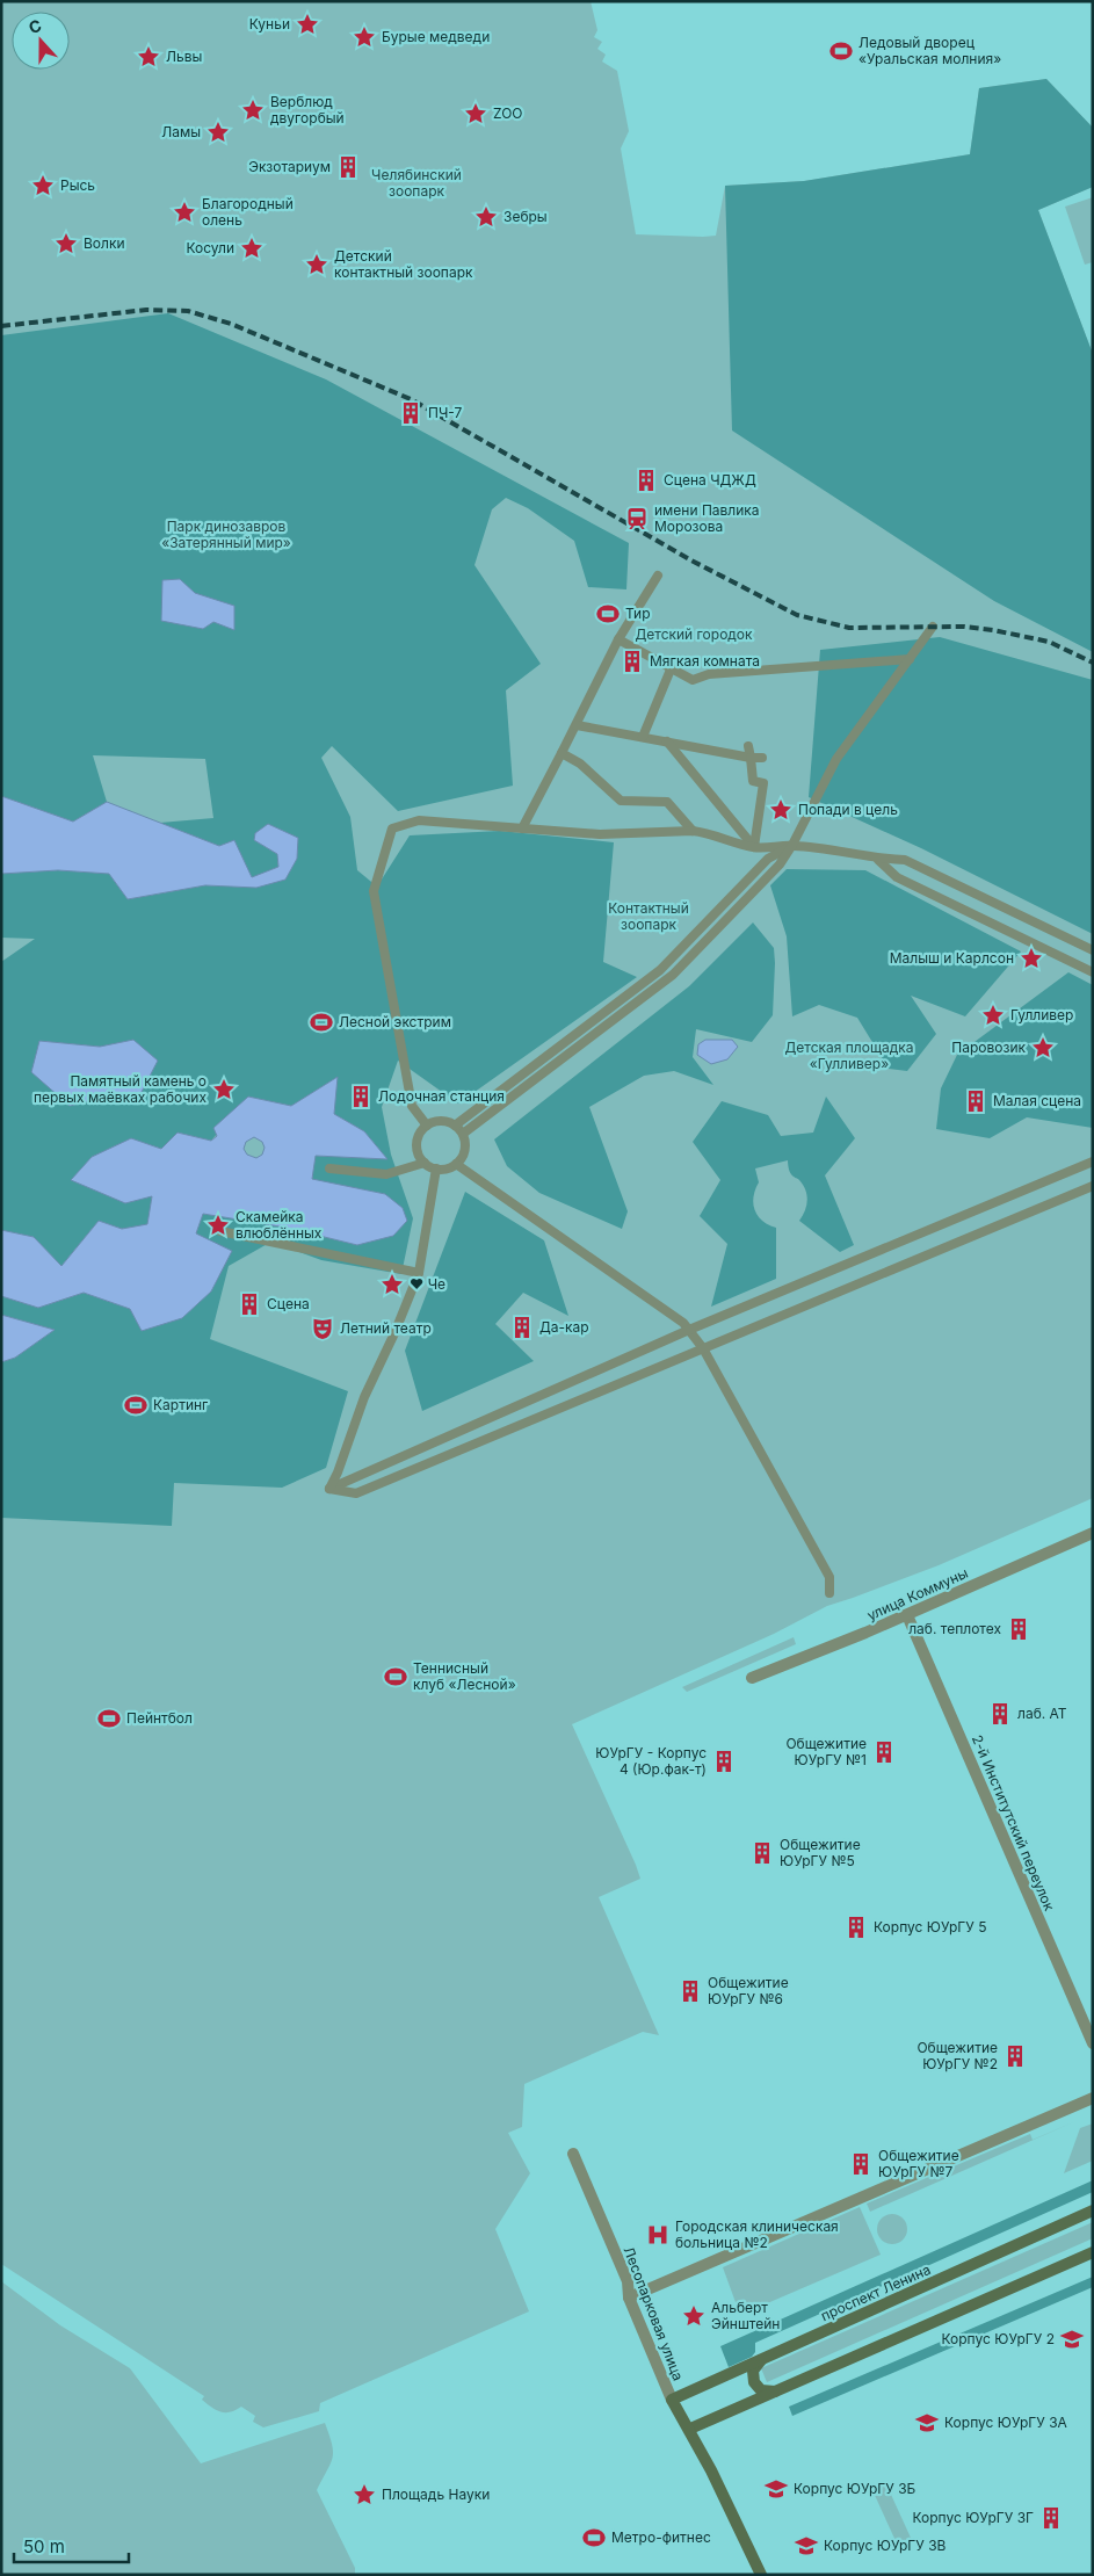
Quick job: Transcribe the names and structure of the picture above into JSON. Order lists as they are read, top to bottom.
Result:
{
  "streets": {
    "main road": ["проспект Ленина", "Лесопарковая улица"],
    "street": ["улица Коммуны", "2-й Институтский переулок"]
  },
  "crossings": [
    ["улица Коммуны", "2-й Институтский переулок"],
    ["проспект Ленина", "Лесопарковая улица"]
  ],
  "parks": [
    "Челябинский зоопарк",
    "Парк динозавров «Затерянный мир»",
    "Детский городок",
    "Контактный зоопарк",
    "Детская площадка «Гулливер»"
  ],
  "places": {
    "place": [
      "Куньи",
      "Бурые медведи",
      "Львы",
      "Верблюд двугорбый",
      "ZOO",
      "Ламы",
      "Рысь",
      "Благородный олень",
      "Зебры",
      "Волки",
      "Косули",
      "Детский контактный зоопарк",
      "Попади в цель",
      "Малыш и Карлсон",
      "Гулливер",
      "Паровозик",
      "Памятный камень о первых маёвках рабочих",
      "Скамейка влюблённых",
      "♥ Че",
      "Альберт Эйнштейн",
      "Площадь Науки"
    ],
    "sports": [
      "Ледовый дворец «Уральская молния»",
      "Тир",
      "Лесной экстрим",
      "Картинг",
      "Теннисный клуб «Лесной»",
      "Пейнтбол",
      "Метро-фитнес"
    ],
    "building": [
      "Экзотариум",
      "ПЧ-7",
      "Сцена ЧДЖД",
      "Мягкая комната",
      "Лодочная станция",
      "Малая сцена",
      "Сцена",
      "Да-кар",
      "лаб. теплотех",
      "лаб. АТ",
      "Общежитие ЮУрГУ №1",
      "ЮУрГУ - Корпус 4 (Юр.фак-т)",
      "Общежитие ЮУрГУ №5",
      "Корпус ЮУрГУ 5",
      "Общежитие ЮУрГУ №6",
      "Общежитие ЮУрГУ №2",
      "Общежитие ЮУрГУ №7",
      "Корпус ЮУрГУ 3Г"
    ],
    "station": ["имени Павлика Морозова"],
    "theatre": ["Летний театр"],
    "hospital": ["Городская клиническая больница №2"],
    "school or university": [
      "Корпус ЮУрГУ 2",
      "Корпус ЮУрГУ 3А",
      "Корпус ЮУрГУ 3Б",
      "Корпус ЮУрГУ 3В"
    ]
  },
  "scale_bar": "50 m",
  "north": "top"
}
